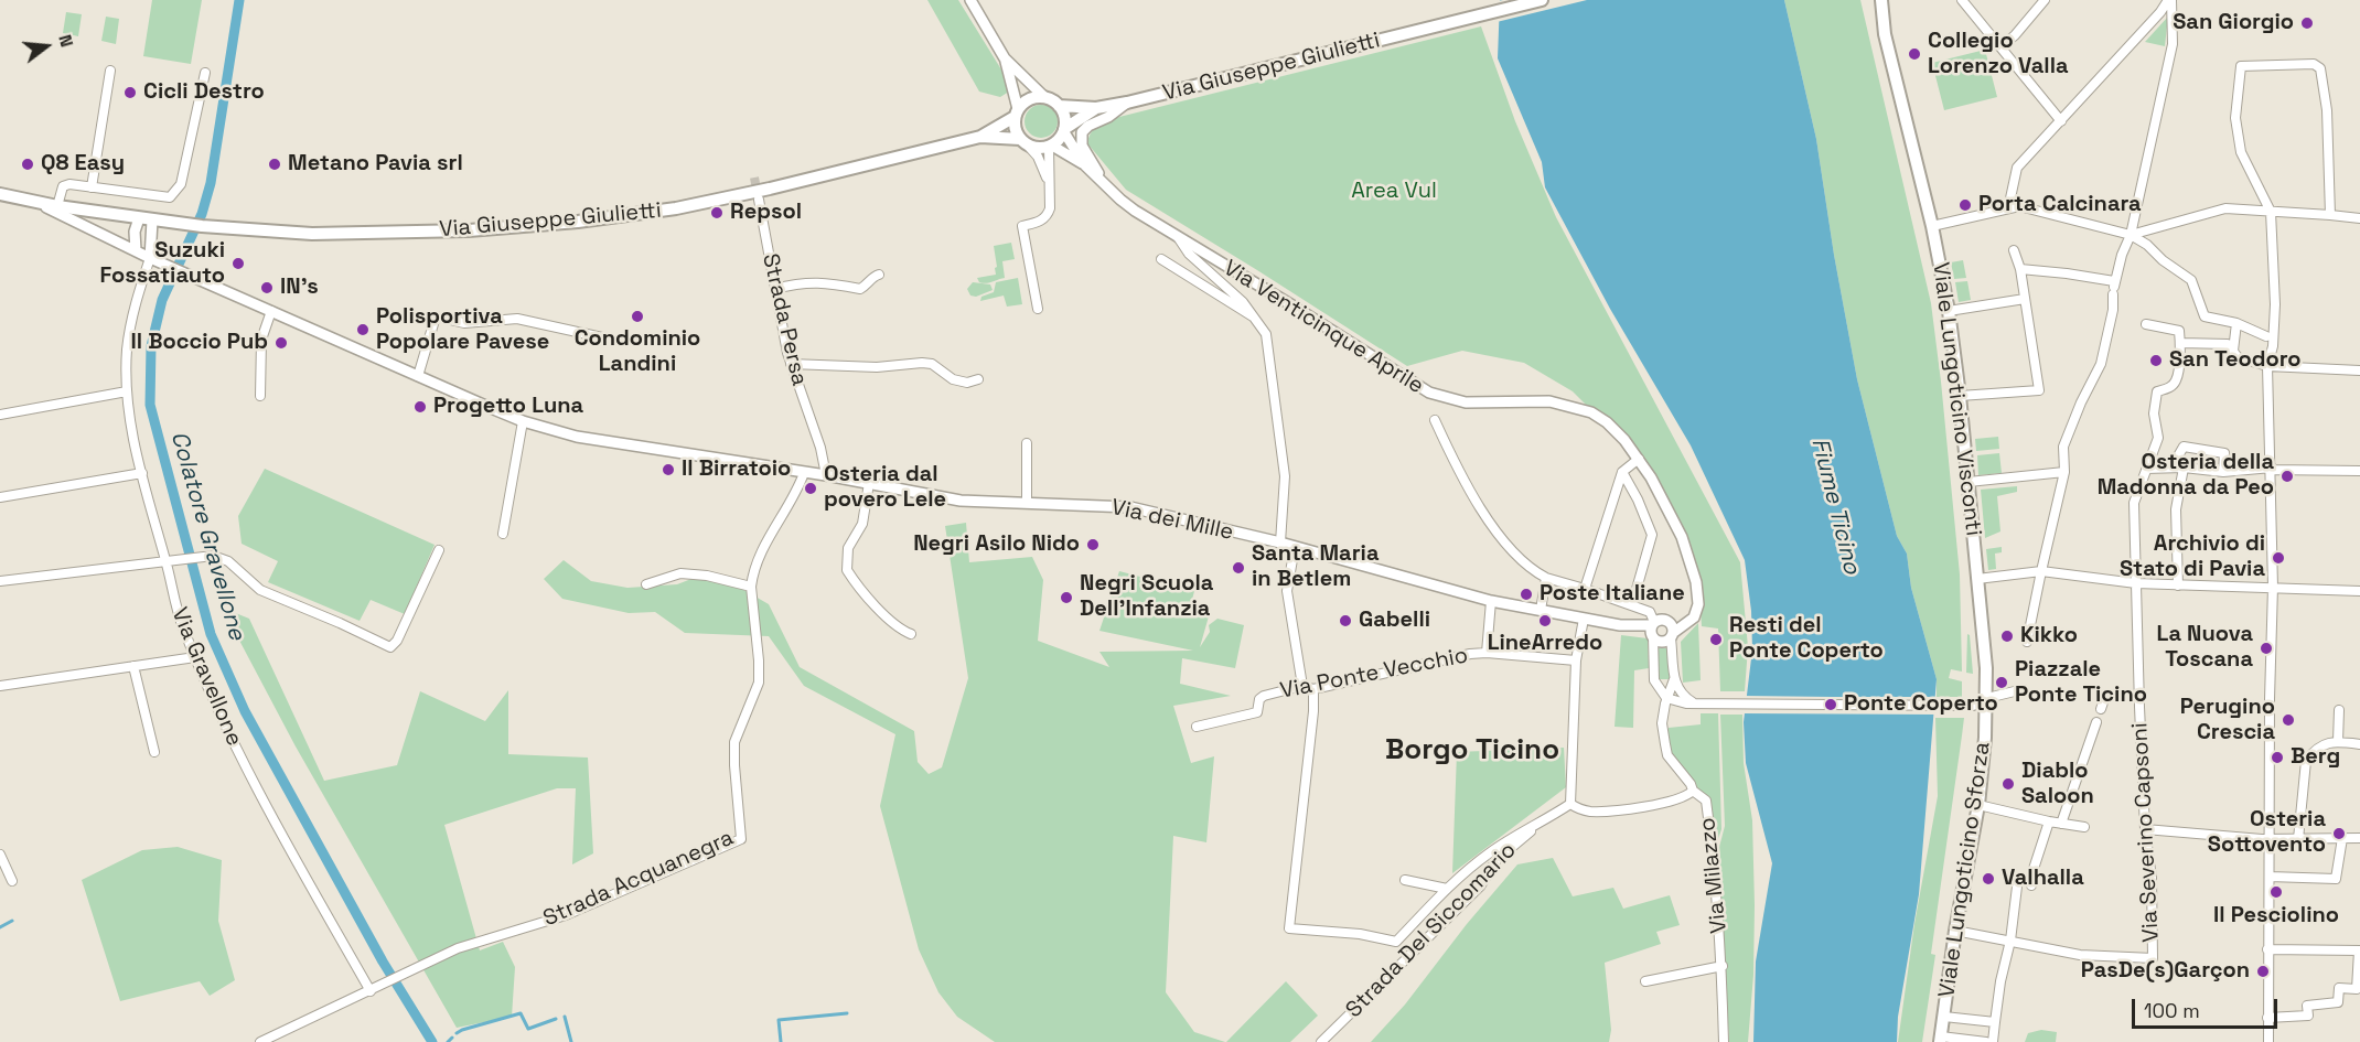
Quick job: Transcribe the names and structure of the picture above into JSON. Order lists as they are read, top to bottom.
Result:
{
  "streets": {
    "main road": ["Via Giuseppe Giulietti", "Viale Lungoticino Visconti", "Viale Lungoticino Sforza"],
    "street": [
      "Strada Persa",
      "Via Venticinque Aprile",
      "Via dei Mille",
      "Via Ponte Vecchio",
      "Via Gravellone",
      "Via Severino Capsoni",
      "Via Milazzo",
      "Strada Acquanegra",
      "Strada Del Siccomario"
    ]
  },
  "crossings": [
    ["Via Giuseppe Giulietti", "Via Venticinque Aprile"],
    ["Via Giuseppe Giulietti", "Via dei Mille"],
    ["Strada Persa", "Via dei Mille"],
    ["Viale Lungoticino Visconti", "Viale Lungoticino Sforza"],
    ["Via dei Mille", "Via Ponte Vecchio"],
    ["Via dei Mille", "Via Gravellone"],
    ["Via dei Mille", "Strada Acquanegra"],
    ["Via Gravellone", "Strada Acquanegra"]
  ],
  "districts": ["Borgo Ticino"],
  "water": ["Fiume Ticino", "Colatore Gravellone"],
  "parks": ["Area Vul"],
  "places": [
    "San Giorgio",
    "Collegio Lorenzo Valla",
    "Cicli Destro",
    "Q8 Easy",
    "Metano Pavia srl",
    "Porta Calcinara",
    "Repsol",
    "Suzuki Fossatiauto",
    "IN's",
    "Condominio Landini",
    "Polisportiva Popolare Pavese",
    "Il Boccio Pub",
    "San Teodoro",
    "Progetto Luna",
    "Il Birratoio",
    "Osteria della Madonna da Peo",
    "Osteria dal povero Lele",
    "Negri Asilo Nido",
    "Archivio di Stato di Pavia",
    "Santa Maria in Betlem",
    "Poste Italiane",
    "Negri Scuola Dell'Infanzia",
    "Gabelli",
    "LineArredo",
    "Kikko",
    "Resti del Ponte Coperto",
    "La Nuova Toscana",
    "Piazzale Ponte Ticino",
    "Ponte Coperto",
    "Perugino Crescia",
    "Berg",
    "Diablo Saloon",
    "Osteria Sottovento",
    "Valhalla",
    "Il Pesciolino",
    "PasDe(s)Garçon"
  ],
  "scale_bar": "100 m",
  "north": "right"
}
